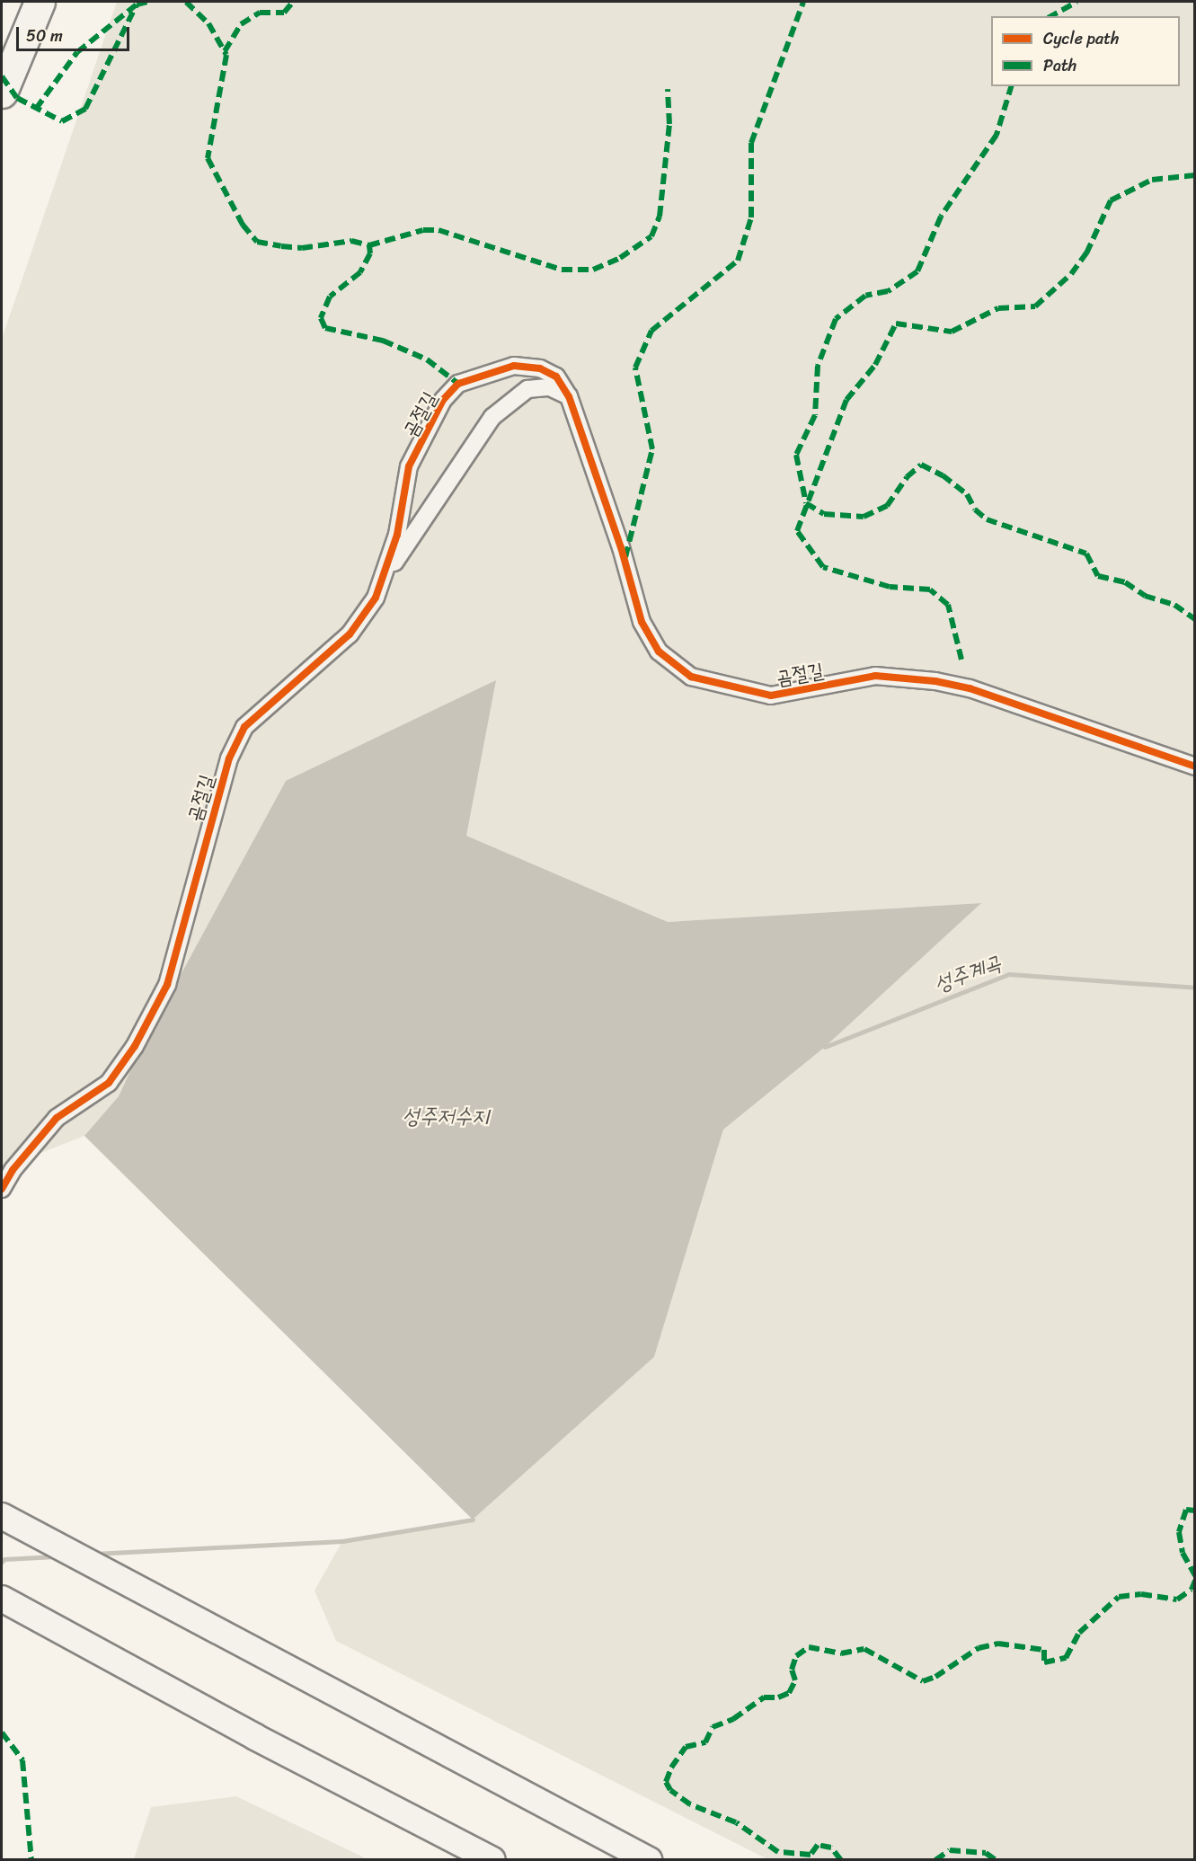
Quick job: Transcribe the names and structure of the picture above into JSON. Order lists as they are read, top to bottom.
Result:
{
  "streets": {
    "street": ["곰절길"]
  },
  "water": ["성주계곡", "성주저수지"],
  "legend": ["Cycle path", "Path"],
  "scale_bar": "50 m"
}
